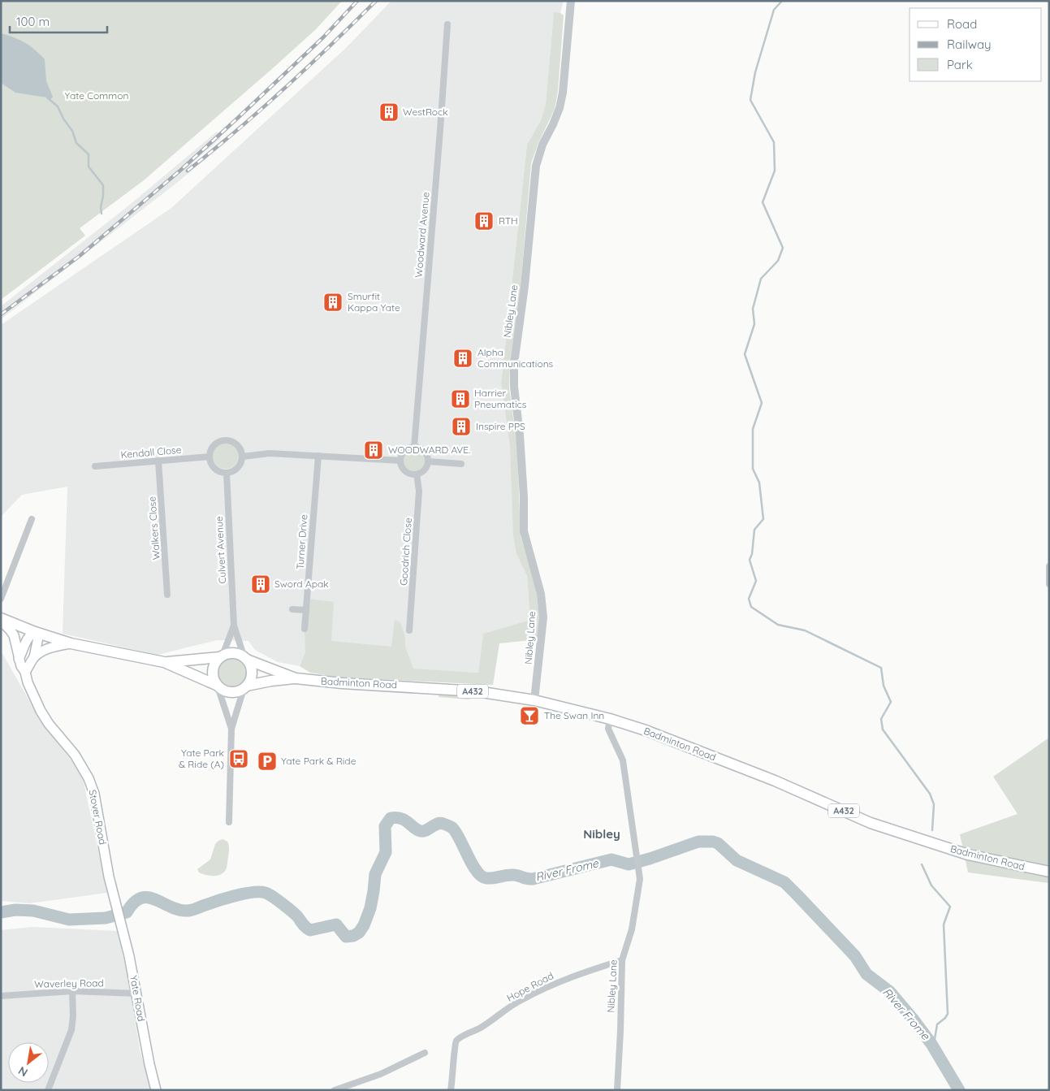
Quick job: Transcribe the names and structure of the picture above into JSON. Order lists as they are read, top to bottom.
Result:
{
  "streets": {
    "main road": [
      "Badminton Road",
      "A432",
      "Stover Road",
      "Yate Road"
    ],
    "street": [
      "Woodward Avenue",
      "Nibley Lane",
      "Kendall Close",
      "Walkers Close",
      "Turner Drive",
      "Culvert Avenue",
      "Goodrich Close",
      "Waverley Road",
      "Hope Road"
    ]
  },
  "crossings": [
    ["Woodward Avenue", "Goodrich Close"],
    ["Nibley Lane", "Badminton Road"],
    ["Nibley Lane", "Hope Road"],
    ["Kendall Close", "Walkers Close"],
    ["Kendall Close", "Culvert Avenue"],
    ["Culvert Avenue", "Badminton Road"],
    ["Stover Road", "Yate Road"],
    ["Waverley Road", "Yate Road"]
  ],
  "districts": ["Nibley"],
  "water": ["River Frome"],
  "parks": ["Yate Common"],
  "places": {
    "building": [
      "WestRock",
      "RTH",
      "Smurfit Kappa Yate",
      "Alpha Communications",
      "Harrier Pneumatics",
      "Inspire PPS",
      "WOODWARD AVE.",
      "Sword Apak"
    ],
    "bar": ["The Swan Inn"],
    "bus stop": ["Yate Park & Ride (A)"],
    "parking": ["Yate Park & Ride"]
  },
  "legend": ["Road", "Railway", "Park"],
  "scale_bar": "100 m",
  "north": "bottom left"
}
